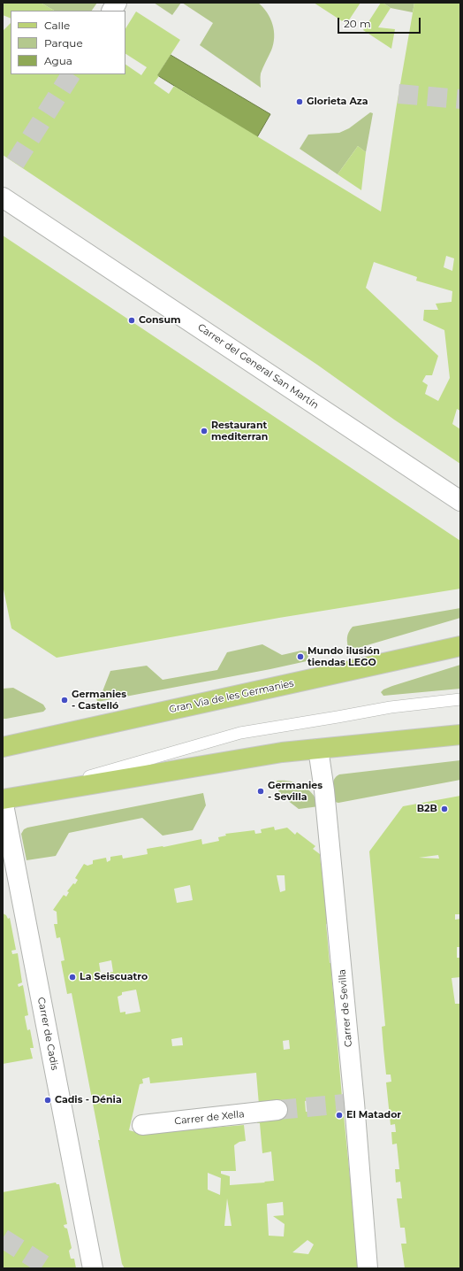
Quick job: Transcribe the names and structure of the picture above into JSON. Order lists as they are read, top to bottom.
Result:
{
  "streets": {
    "main road": ["Gran Via de les Germanies"],
    "street": [
      "Carrer del General San Martín",
      "Carrer de Sevilla",
      "Carrer de Cadis",
      "Carrer de Xella"
    ]
  },
  "places": [
    "Glorieta Aza",
    "Consum",
    "Restaurant mediterran",
    "Mundo ilusión tiendas LEGO",
    "Germanies - Castelló",
    "Germanies - Sevilla",
    "B2B",
    "La Seiscuatro",
    "Cadis - Dénia",
    "El Matador"
  ],
  "legend": ["Calle", "Parque", "Agua"],
  "scale_bar": "20 m"
}
